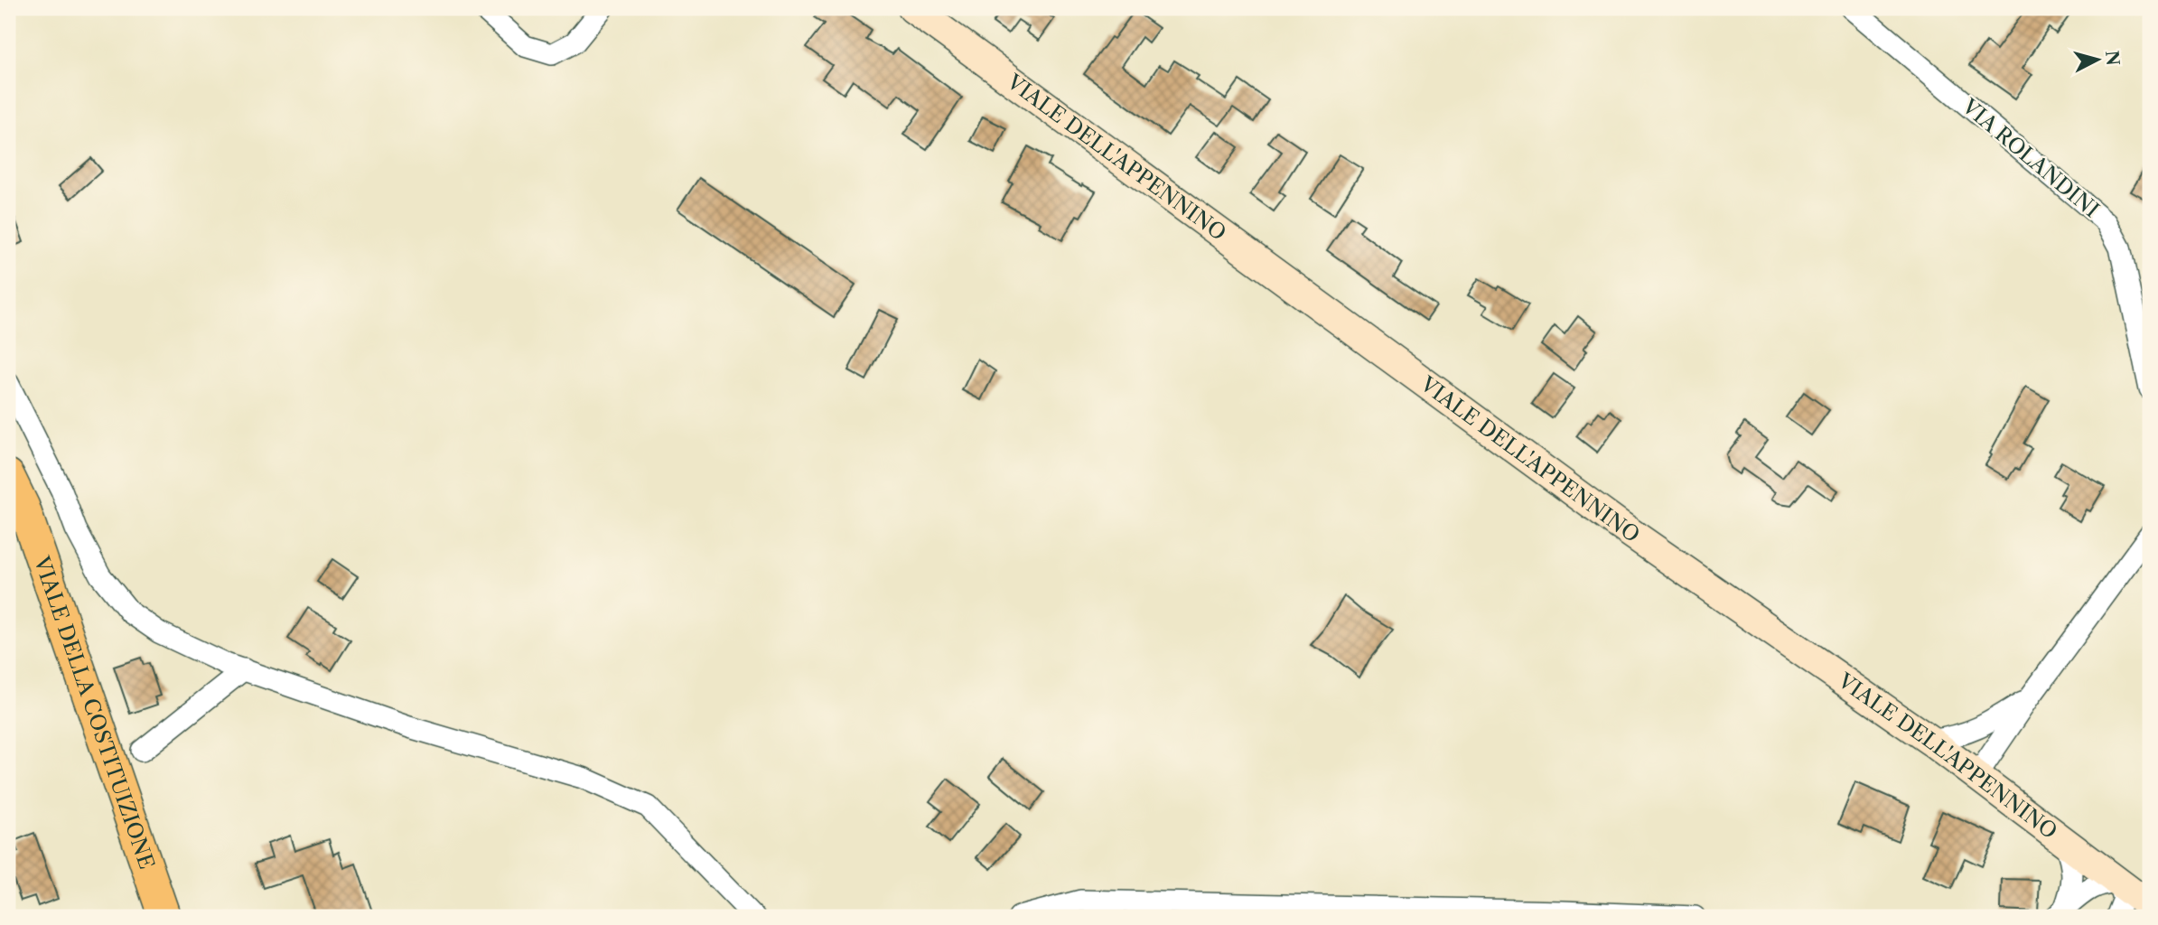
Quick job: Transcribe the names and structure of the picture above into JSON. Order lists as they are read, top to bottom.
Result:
{
  "streets": {
    "main road": ["VIALE DELL'APPENNINO", "VIALE DELLA COSTITUIZIONE"],
    "street": ["VIA ROLANDINI"]
  },
  "north": "right"
}
